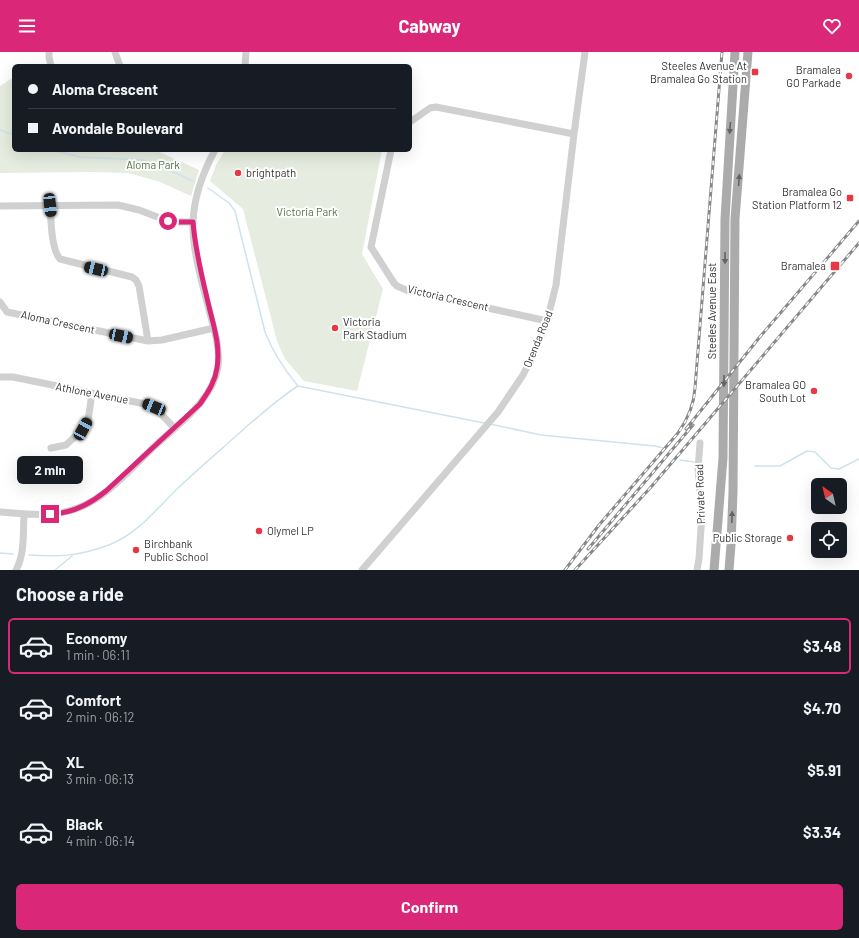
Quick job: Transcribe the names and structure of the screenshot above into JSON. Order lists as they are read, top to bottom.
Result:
{
  "streets": {
    "main road": ["Steeles Avenue East"],
    "street": [
      "Victoria Crescent",
      "Aloma Crescent",
      "Orenda Road",
      "Athlone Avenue",
      "Private Road"
    ]
  },
  "crossings": [
    ["Victoria Crescent", "Orenda Road"]
  ],
  "parks": ["Aloma Park", "Victoria Park"],
  "places": {
    "transit": ["Steeles Avenue At Bramalea Go Station", "Bramalea Go Station Platform 12", "Bramalea"],
    "other": [
      "Bramalea GO Parkade",
      "brightpath",
      "Victoria Park Stadium",
      "Bramalea GO South Lot",
      "Olymel LP",
      "Public Storage",
      "Birchbank Public School"
    ]
  },
  "north": "top left",
  "page": {
    "header": "Cabway",
    "banner": ["Aloma Crescent", "Avondale Boulevard"],
    "bubble": "2 min",
    "heading": "Choose a ride",
    "list": [
      {
        "name": "Economy",
        "note": "1 min · 06:11",
        "value": "$3.48"
      },
      {
        "name": "Comfort",
        "note": "2 min · 06:12",
        "value": "$4.70"
      },
      {
        "name": "XL",
        "note": "3 min · 06:13",
        "value": "$5.91"
      },
      {
        "name": "Black",
        "note": "4 min · 06:14",
        "value": "$3.34"
      }
    ],
    "buttons": "Confirm"
  }
}
